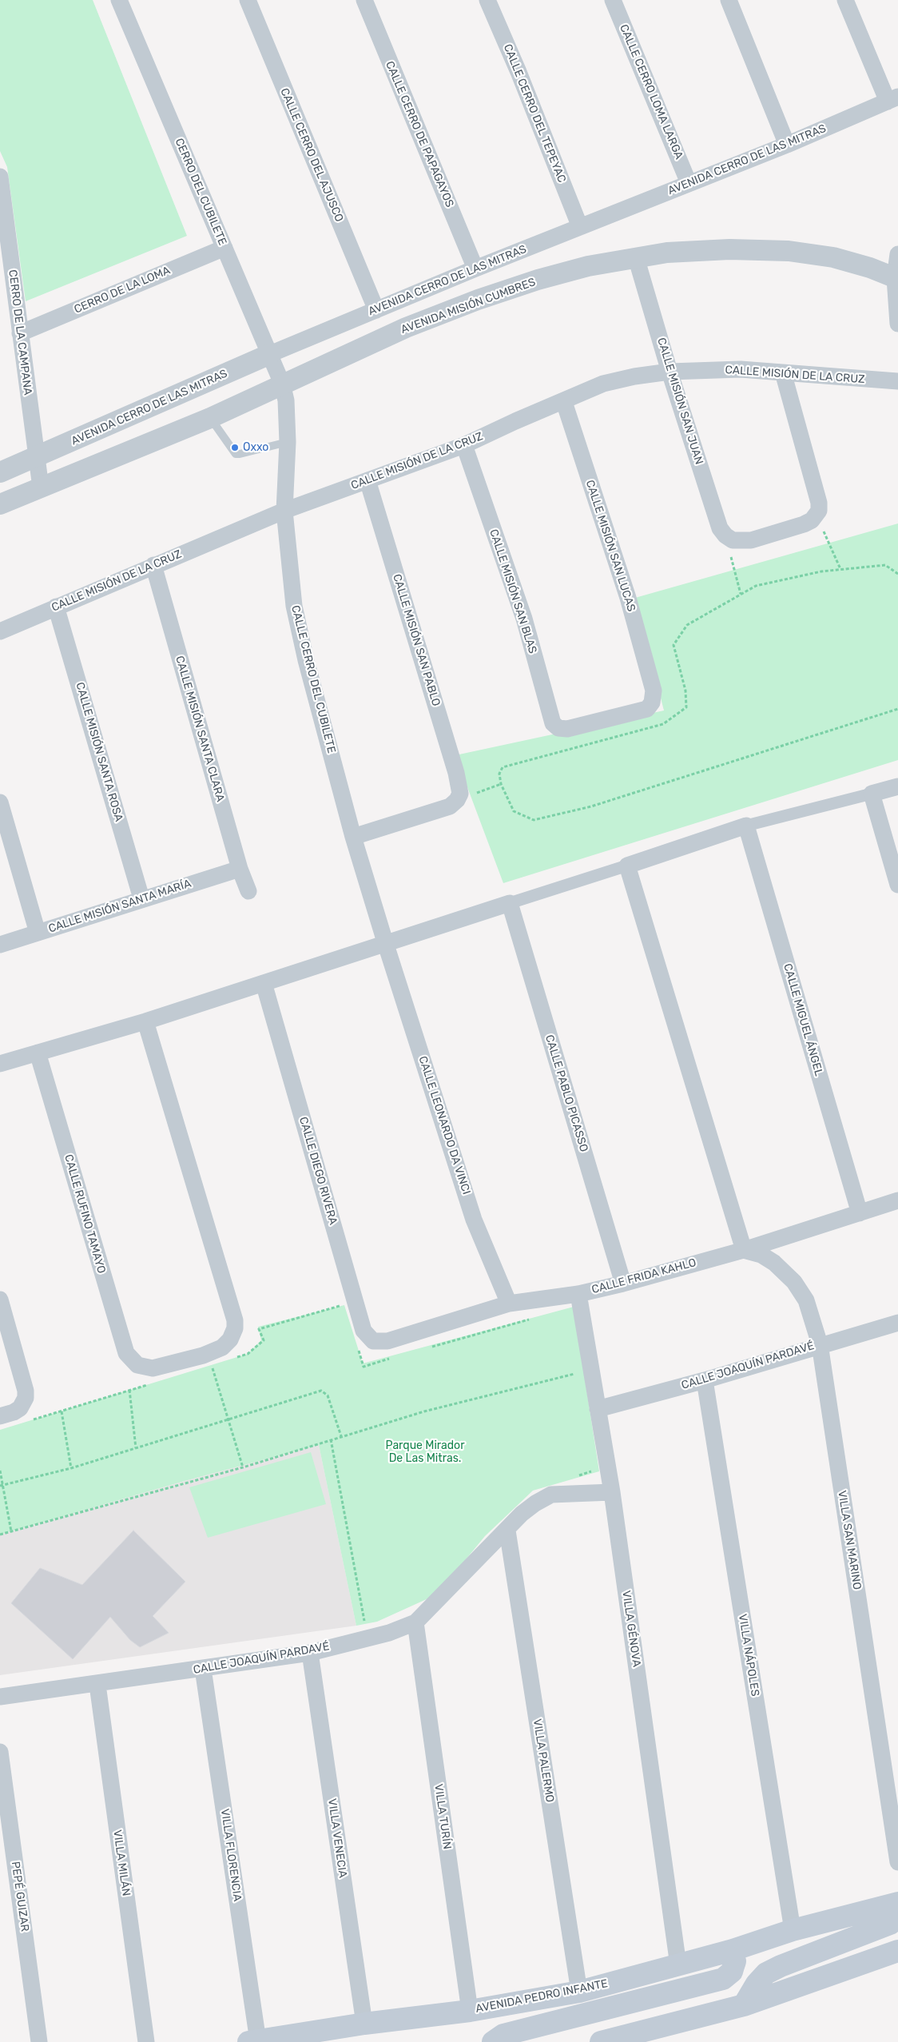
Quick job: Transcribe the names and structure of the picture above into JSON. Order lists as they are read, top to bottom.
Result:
{
  "streets": {
    "main road": ["AVENIDA PEDRO INFANTE"],
    "street": [
      "CALLE CERRO LOMA LARGA",
      "CALLE CERRO DEL TEPEYAC",
      "CALLE CERRO DE PAPAGAYOS",
      "CALLE CERRO DEL AJUSCO",
      "AVENIDA CERRO DE LAS MITRAS",
      "CERRO DEL CUBILETE",
      "CERRO DE LA LOMA",
      "AVENIDA MISIÓN CUMBRES",
      "CERRO DE LA CAMPANA",
      "CALLE MISIÓN DE LA CRUZ",
      "CALLE MISIÓN SAN JUAN",
      "CALLE MISIÓN SAN LUCAS",
      "CALLE MISIÓN SAN BLAS",
      "CALLE MISIÓN SAN PABLO",
      "CALLE CERRO DEL CUBILETE",
      "CALLE MISIÓN SANTA CLARA",
      "CALLE MISIÓN SANTA ROSA",
      "CALLE MISIÓN SANTA MARÍA",
      "CALLE MIGUEL ÁNGEL",
      "CALLE PABLO PICASSO",
      "CALLE LEONARDO DA VINCI",
      "CALLE DIEGO RIVERA",
      "CALLE RUFINO TAMAYO",
      "CALLE FRIDA KAHLO",
      "CALLE JOAQUÍN PARDAVÉ",
      "VILLA SAN MARINO",
      "VILLA GÉNOVA",
      "VILLA NÁPOLES",
      "VILLA PALERMO",
      "VILLA TURÍN",
      "VILLA VENECIA",
      "VILLA FLORENCIA",
      "VILLA MILÁN",
      "PEPÉ GUIZAR"
    ]
  },
  "crossings": [
    ["CALLE CERRO LOMA LARGA", "AVENIDA CERRO DE LAS MITRAS"],
    ["CALLE CERRO DEL TEPEYAC", "AVENIDA CERRO DE LAS MITRAS"],
    ["CALLE CERRO DE PAPAGAYOS", "AVENIDA CERRO DE LAS MITRAS"],
    ["CALLE CERRO DEL AJUSCO", "AVENIDA CERRO DE LAS MITRAS"],
    ["AVENIDA CERRO DE LAS MITRAS", "CERRO DEL CUBILETE"],
    ["AVENIDA CERRO DE LAS MITRAS", "CERRO DE LA CAMPANA"],
    ["CERRO DEL CUBILETE", "CERRO DE LA LOMA"],
    ["CERRO DEL CUBILETE", "AVENIDA MISIÓN CUMBRES"],
    ["CERRO DEL CUBILETE", "CALLE CERRO DEL CUBILETE"],
    ["CERRO DE LA LOMA", "CERRO DE LA CAMPANA"],
    ["AVENIDA MISIÓN CUMBRES", "CALLE MISIÓN SAN JUAN"],
    ["AVENIDA MISIÓN CUMBRES", "CALLE CERRO DEL CUBILETE"],
    ["CALLE MISIÓN DE LA CRUZ", "CALLE MISIÓN SAN JUAN"],
    ["CALLE MISIÓN DE LA CRUZ", "CALLE MISIÓN SAN LUCAS"],
    ["CALLE MISIÓN DE LA CRUZ", "CALLE MISIÓN SAN BLAS"],
    ["CALLE MISIÓN DE LA CRUZ", "CALLE MISIÓN SAN PABLO"],
    ["CALLE MISIÓN DE LA CRUZ", "CALLE CERRO DEL CUBILETE"],
    ["CALLE MISIÓN DE LA CRUZ", "CALLE MISIÓN SANTA CLARA"],
    ["CALLE MISIÓN DE LA CRUZ", "CALLE MISIÓN SANTA ROSA"],
    ["CALLE MISIÓN SAN LUCAS", "CALLE MISIÓN SAN BLAS"],
    ["CALLE CERRO DEL CUBILETE", "CALLE LEONARDO DA VINCI"],
    ["CALLE MISIÓN SANTA CLARA", "CALLE MISIÓN SANTA MARÍA"],
    ["CALLE MISIÓN SANTA ROSA", "CALLE MISIÓN SANTA MARÍA"],
    ["CALLE MIGUEL ÁNGEL", "CALLE FRIDA KAHLO"],
    ["CALLE PABLO PICASSO", "CALLE FRIDA KAHLO"],
    ["CALLE LEONARDO DA VINCI", "CALLE FRIDA KAHLO"],
    ["CALLE DIEGO RIVERA", "CALLE FRIDA KAHLO"],
    ["CALLE FRIDA KAHLO", "VILLA SAN MARINO"],
    ["CALLE FRIDA KAHLO", "VILLA GÉNOVA"],
    ["CALLE JOAQUÍN PARDAVÉ", "VILLA SAN MARINO"],
    ["CALLE JOAQUÍN PARDAVÉ", "VILLA GÉNOVA"],
    ["CALLE JOAQUÍN PARDAVÉ", "VILLA NÁPOLES"],
    ["CALLE JOAQUÍN PARDAVÉ", "VILLA PALERMO"],
    ["CALLE JOAQUÍN PARDAVÉ", "VILLA TURÍN"],
    ["CALLE JOAQUÍN PARDAVÉ", "VILLA VENECIA"],
    ["CALLE JOAQUÍN PARDAVÉ", "VILLA FLORENCIA"],
    ["CALLE JOAQUÍN PARDAVÉ", "VILLA MILÁN"],
    ["VILLA GÉNOVA", "AVENIDA PEDRO INFANTE"],
    ["VILLA NÁPOLES", "AVENIDA PEDRO INFANTE"],
    ["VILLA PALERMO", "AVENIDA PEDRO INFANTE"],
    ["VILLA TURÍN", "AVENIDA PEDRO INFANTE"],
    ["VILLA VENECIA", "AVENIDA PEDRO INFANTE"],
    ["VILLA FLORENCIA", "AVENIDA PEDRO INFANTE"]
  ],
  "parks": ["Parque Mirador De Las Mitras."],
  "places": ["Oxxo"]
}
